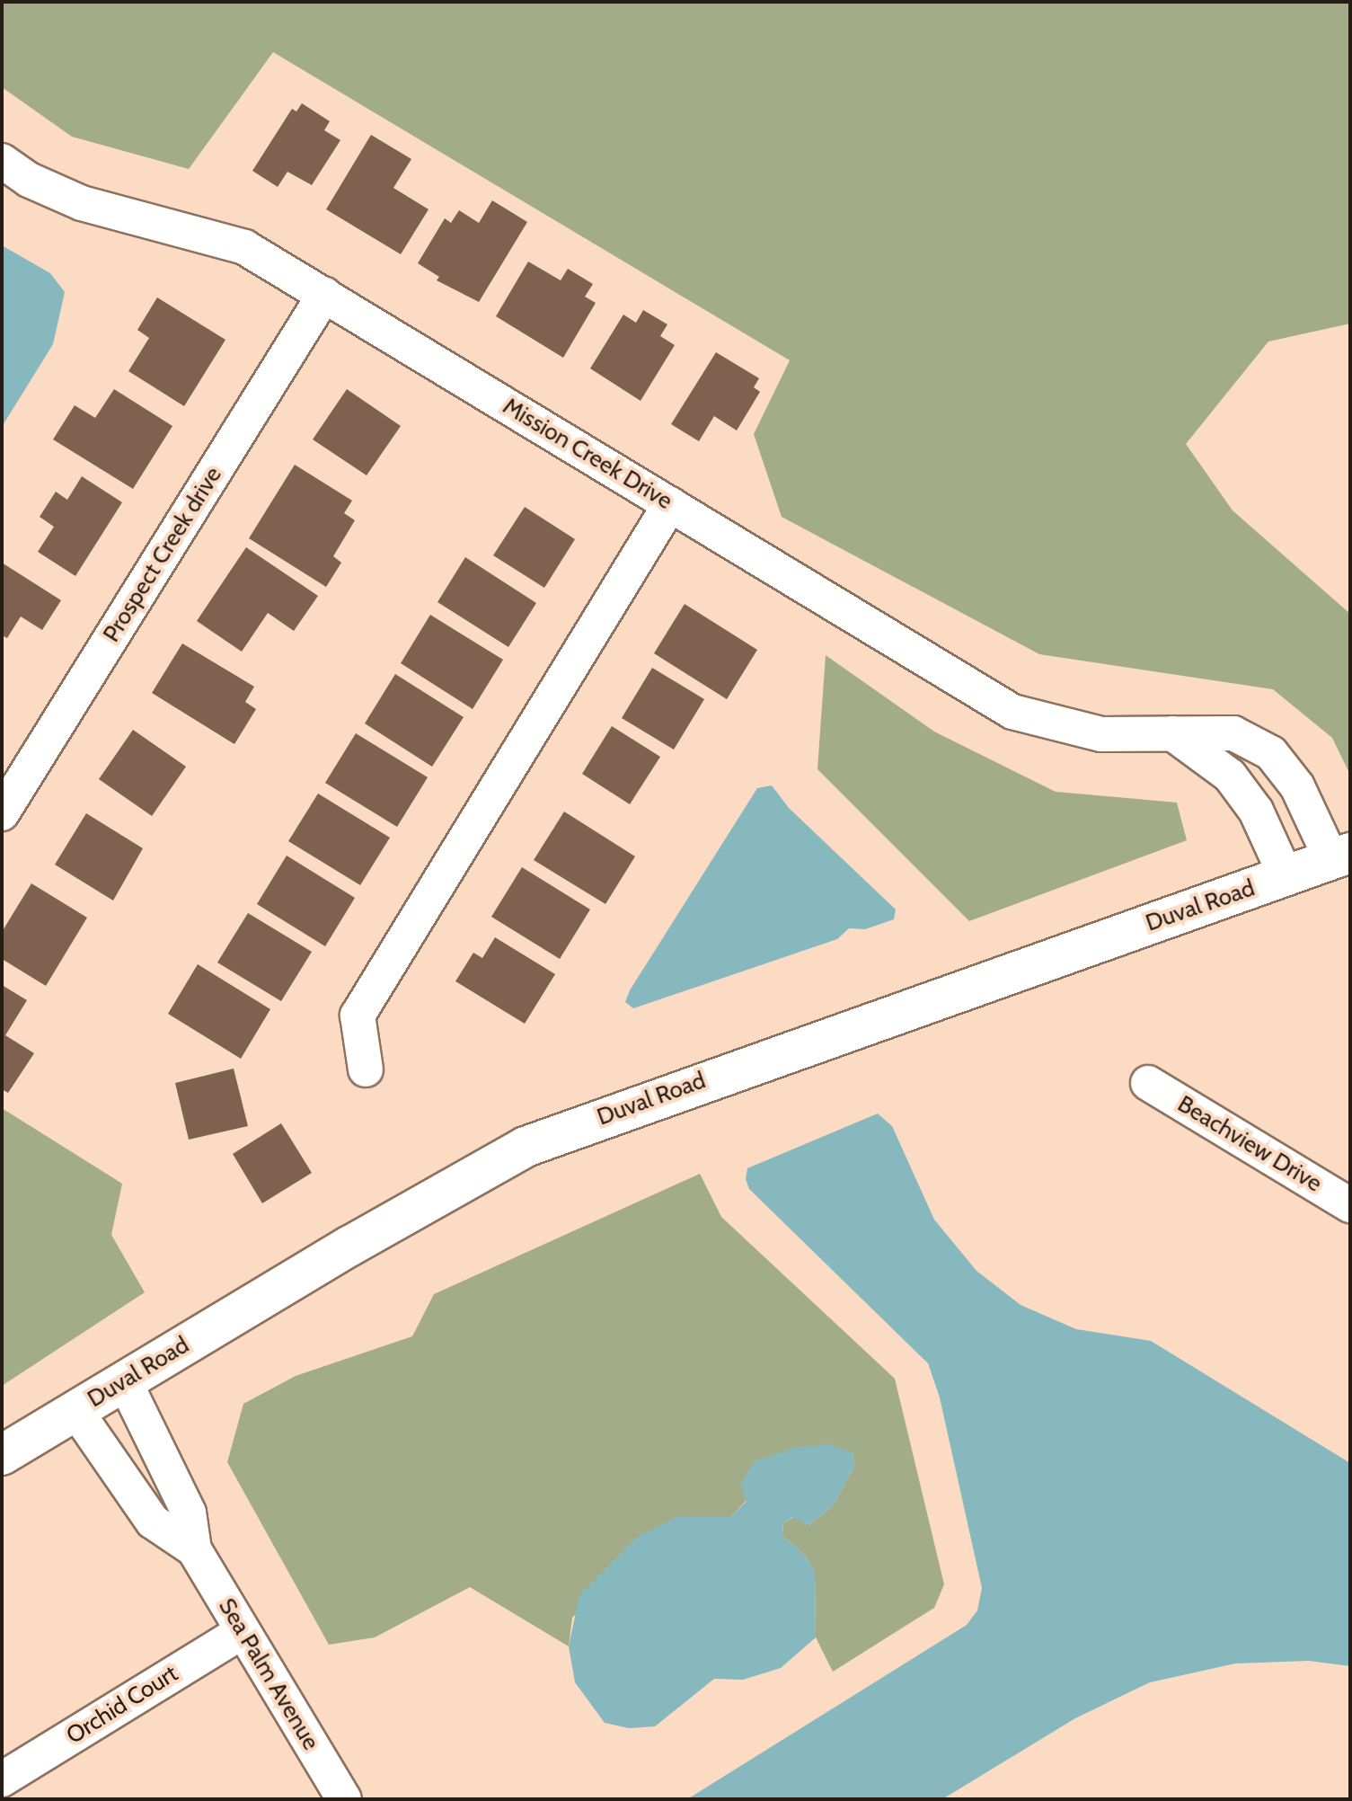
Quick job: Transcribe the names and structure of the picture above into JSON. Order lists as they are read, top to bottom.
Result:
{
  "streets": {
    "main road": ["Duval Road"],
    "street": [
      "Mission Creek Drive",
      "Prospect Creek drive",
      "Beachview Drive",
      "Sea Palm Avenue",
      "Orchid Court"
    ]
  },
  "crossings": [
    ["Mission Creek Drive", "Prospect Creek drive"],
    ["Mission Creek Drive", "Duval Road"],
    ["Duval Road", "Sea Palm Avenue"],
    ["Sea Palm Avenue", "Orchid Court"]
  ]
}
